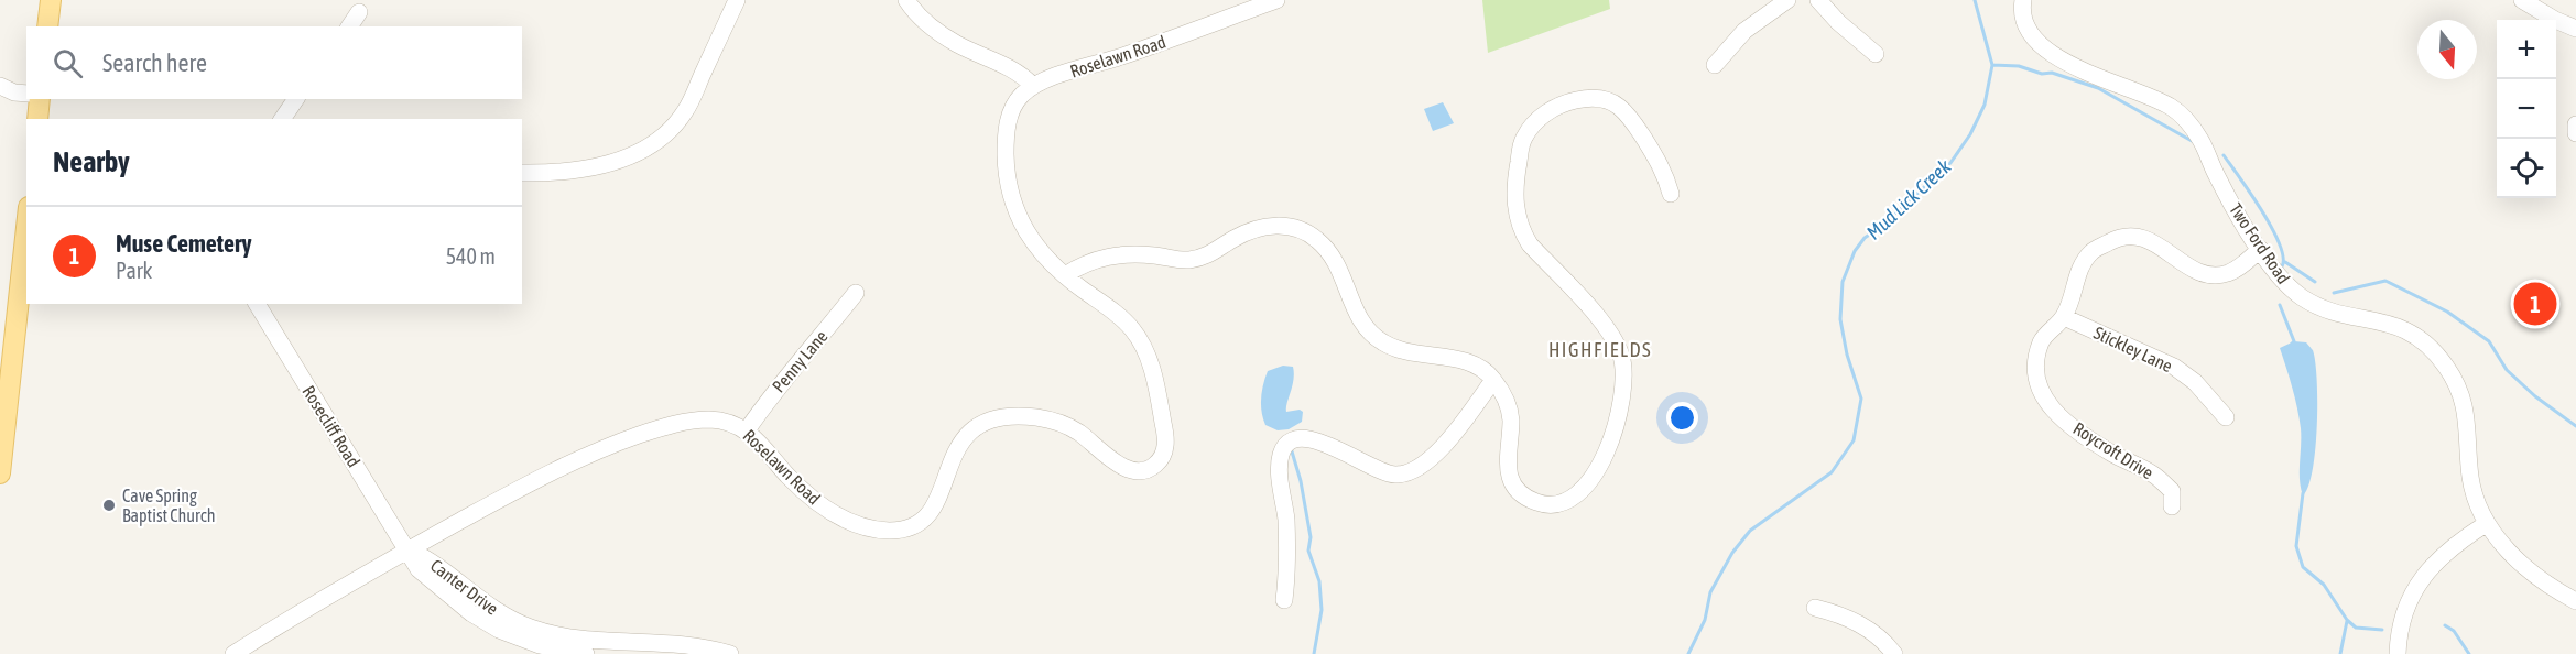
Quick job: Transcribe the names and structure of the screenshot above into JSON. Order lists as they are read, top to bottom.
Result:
{
  "streets": {
    "street": [
      "Roselawn Road",
      "Two Ford Road",
      "Stickley Lane",
      "Penny Lane",
      "Rosecliff Road",
      "Roycroft Drive",
      "Canter Drive"
    ]
  },
  "crossings": [
    ["Roselawn Road", "Penny Lane"],
    ["Roselawn Road", "Rosecliff Road"],
    ["Roselawn Road", "Canter Drive"],
    ["Two Ford Road", "Roycroft Drive"],
    ["Stickley Lane", "Roycroft Drive"],
    ["Rosecliff Road", "Canter Drive"]
  ],
  "districts": ["HIGHFIELDS"],
  "water": ["Mud Lick Creek"],
  "places": ["Cave Spring Baptist Church"],
  "north": "bottom",
  "page": {
    "map_buttons": ["+", "−"],
    "search": "Search here",
    "heading": "Nearby",
    "list": [
      {
        "mark": "1",
        "name": "Muse Cemetery",
        "note": "Park",
        "value": "540 m"
      }
    ],
    "pins": "1"
  }
}
